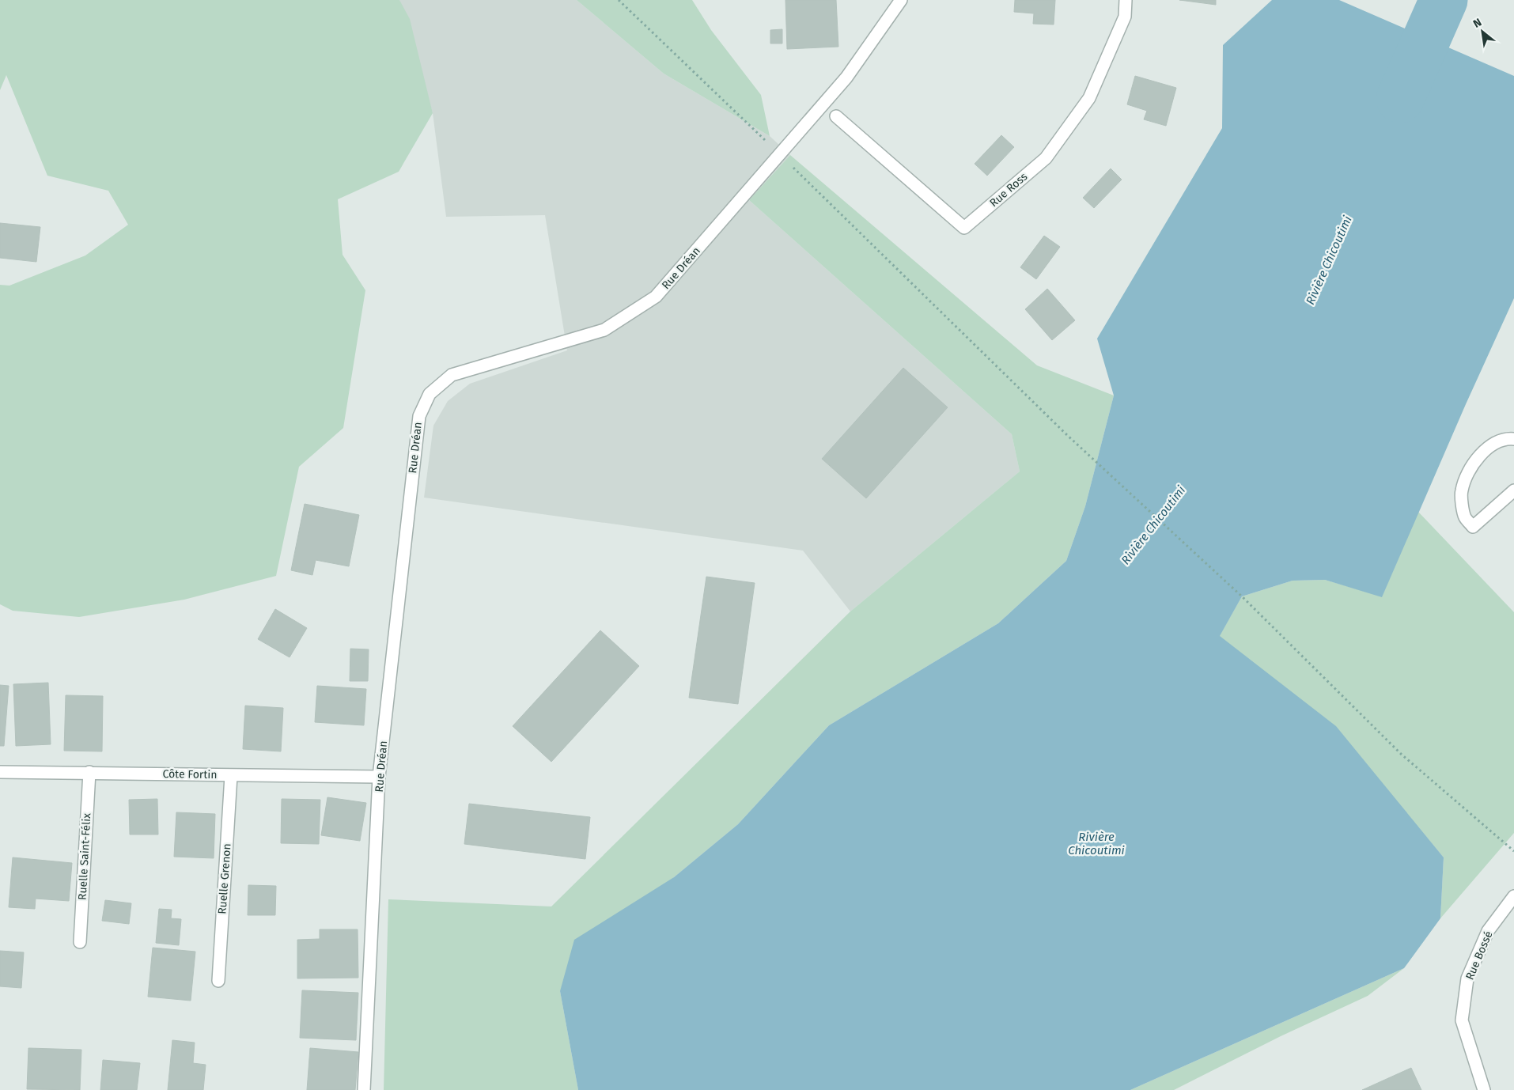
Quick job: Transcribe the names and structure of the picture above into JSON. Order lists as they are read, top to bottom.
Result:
{
  "streets": {
    "street": [
      "Rue Ross",
      "Rue Dréan",
      "Côte Fortin",
      "Ruelle Saint-Félix",
      "Ruelle Grenon",
      "Rue Bossé"
    ]
  },
  "crossings": [
    ["Rue Dréan", "Côte Fortin"],
    ["Côte Fortin", "Ruelle Saint-Félix"],
    ["Côte Fortin", "Ruelle Grenon"]
  ],
  "water": ["Rivière Chicoutimi"],
  "north": "top left"
}
